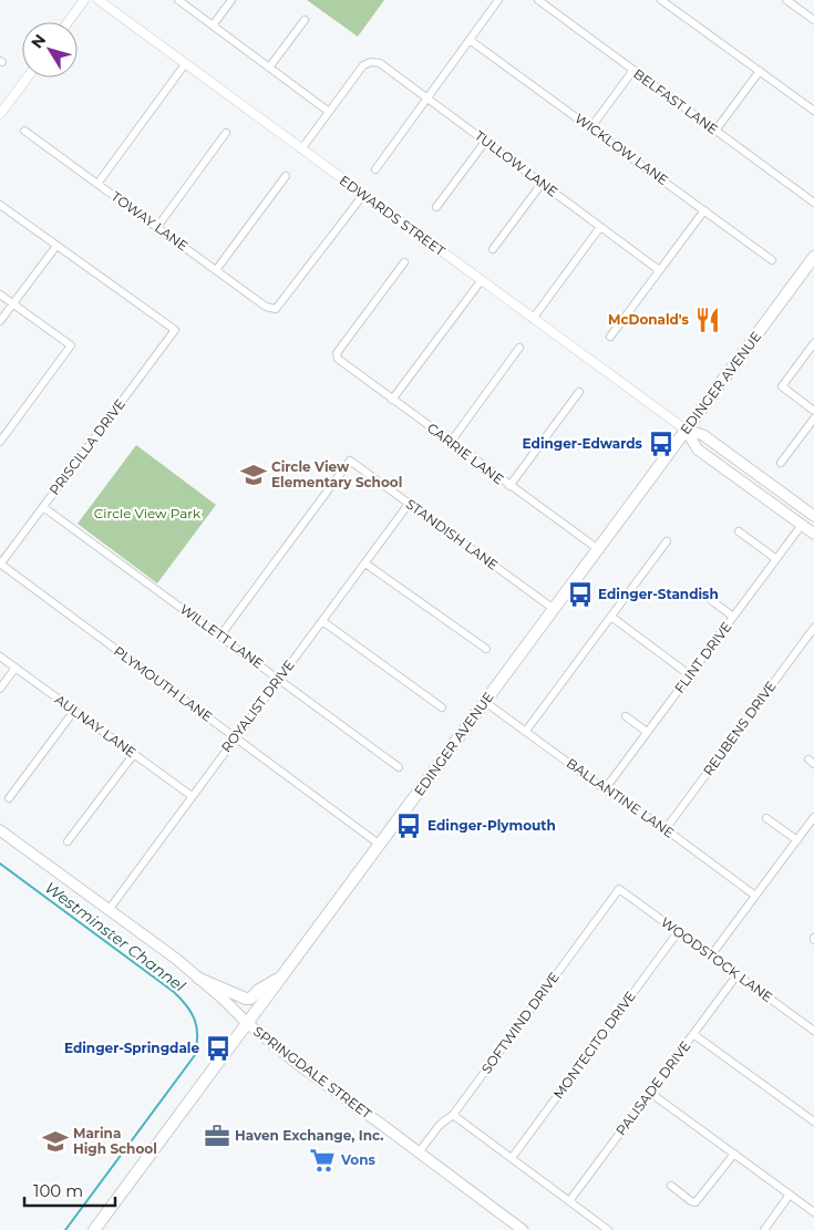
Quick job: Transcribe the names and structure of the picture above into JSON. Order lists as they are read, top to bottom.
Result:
{
  "streets": {
    "main road": ["EDWARDS STREET", "EDINGER AVENUE", "SPRINGDALE STREET"],
    "street": [
      "BELFAST LANE",
      "WICKLOW LANE",
      "TULLOW LANE",
      "TOWAY LANE",
      "PRISCILLA DRIVE",
      "CARRIE LANE",
      "STANDISH LANE",
      "WILLETT LANE",
      "FLINT DRIVE",
      "PLYMOUTH LANE",
      "ROYALIST DRIVE",
      "AULNAY LANE",
      "REUBENS DRIVE",
      "BALLANTINE LANE",
      "WOODSTOCK LANE",
      "SOFTWIND DRIVE",
      "MONTECITO DRIVE",
      "PALISADE DRIVE"
    ]
  },
  "crossings": [
    ["EDWARDS STREET", "TOWAY LANE"],
    ["EDWARDS STREET", "EDINGER AVENUE"],
    ["EDWARDS STREET", "FLINT DRIVE"],
    ["EDINGER AVENUE", "CARRIE LANE"],
    ["EDINGER AVENUE", "STANDISH LANE"],
    ["EDINGER AVENUE", "PLYMOUTH LANE"],
    ["EDINGER AVENUE", "BALLANTINE LANE"],
    ["EDINGER AVENUE", "SPRINGDALE STREET"],
    ["PRISCILLA DRIVE", "WILLETT LANE"],
    ["PRISCILLA DRIVE", "PLYMOUTH LANE"],
    ["STANDISH LANE", "WILLETT LANE"],
    ["STANDISH LANE", "ROYALIST DRIVE"],
    ["WILLETT LANE", "ROYALIST DRIVE"],
    ["FLINT DRIVE", "BALLANTINE LANE"],
    ["PLYMOUTH LANE", "ROYALIST DRIVE"],
    ["ROYALIST DRIVE", "AULNAY LANE"],
    ["ROYALIST DRIVE", "SPRINGDALE STREET"],
    ["REUBENS DRIVE", "BALLANTINE LANE"],
    ["WOODSTOCK LANE", "SOFTWIND DRIVE"],
    ["WOODSTOCK LANE", "MONTECITO DRIVE"],
    ["WOODSTOCK LANE", "PALISADE DRIVE"],
    ["SOFTWIND DRIVE", "SPRINGDALE STREET"]
  ],
  "water": ["Westminster Channel"],
  "parks": ["Circle View Park"],
  "places": {
    "restaurant": ["McDonald's"],
    "bus stop": [
      "Edinger-Edwards",
      "Edinger-Standish",
      "Edinger-Plymouth",
      "Edinger-Springdale"
    ],
    "school or university": ["Circle View Elementary School", "Marina High School"],
    "office": ["Haven Exchange, Inc."],
    "supermarket": ["Vons"]
  },
  "scale_bar": "100 m",
  "north": "top left"
}
